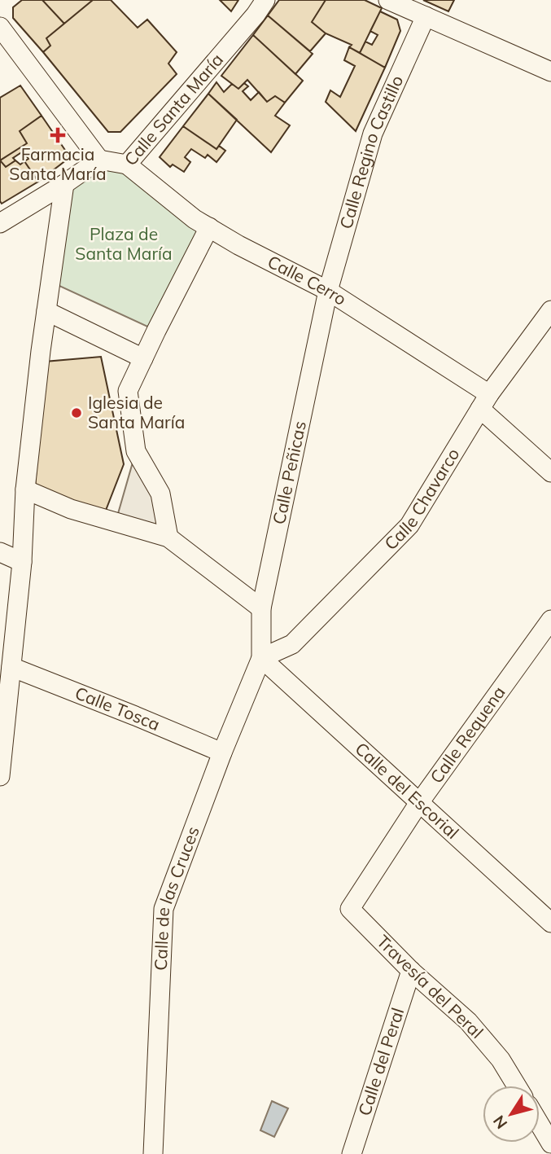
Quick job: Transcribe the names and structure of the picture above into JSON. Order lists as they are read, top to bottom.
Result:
{
  "streets": {
    "street": [
      "Calle Santa María",
      "Calle Regino Castillo",
      "Calle Cerro",
      "Calle Peñicas",
      "Calle Chavarco",
      "Calle Tosca",
      "Calle Requena",
      "Calle del Escorial",
      "Calle de las Cruces",
      "Travesía del Peral",
      "Calle del Peral"
    ]
  },
  "crossings": [
    ["Calle Santa María", "Calle Cerro"],
    ["Calle Regino Castillo", "Calle Cerro"],
    ["Calle Regino Castillo", "Calle Peñicas"],
    ["Calle Cerro", "Calle Peñicas"],
    ["Calle Cerro", "Calle Chavarco"],
    ["Calle Peñicas", "Calle Chavarco"],
    ["Calle Peñicas", "Calle del Escorial"],
    ["Calle Peñicas", "Calle de las Cruces"],
    ["Calle Chavarco", "Calle del Escorial"],
    ["Calle Chavarco", "Calle de las Cruces"],
    ["Calle Tosca", "Calle de las Cruces"],
    ["Calle Requena", "Calle del Escorial"],
    ["Calle Requena", "Travesía del Peral"],
    ["Calle del Escorial", "Calle de las Cruces"],
    ["Travesía del Peral", "Calle del Peral"]
  ],
  "parks": ["Plaza de Santa María"],
  "places": {
    "health": ["Farmacia Santa María"],
    "other": ["Iglesia de Santa María"]
  },
  "north": "bottom left"
}
